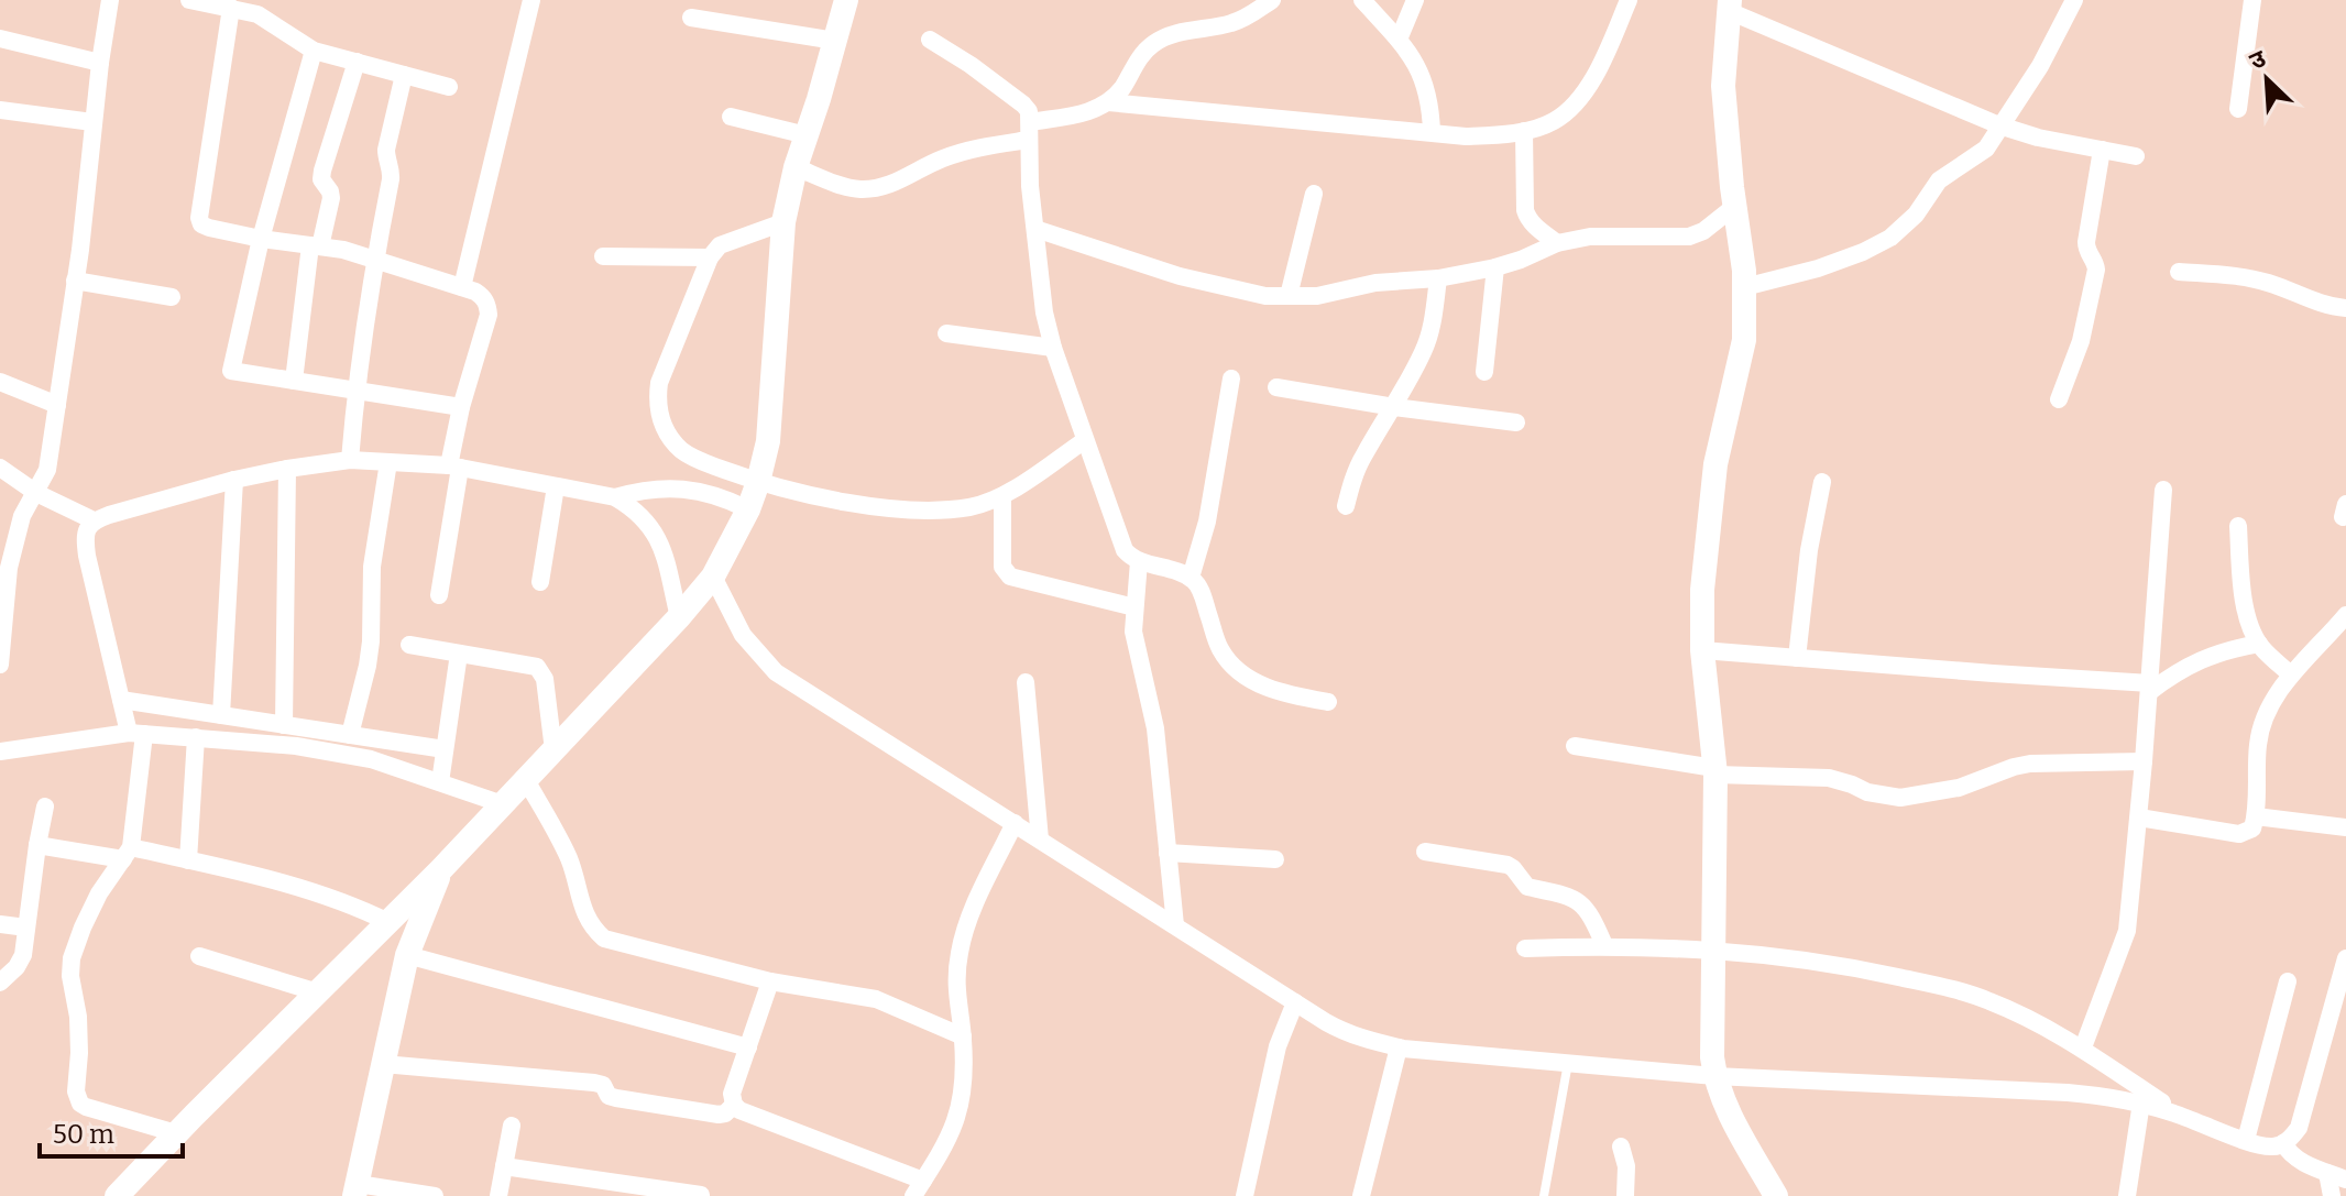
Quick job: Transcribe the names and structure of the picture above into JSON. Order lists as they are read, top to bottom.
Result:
{
  "scale_bar": "50 m",
  "north": "top left"
}
